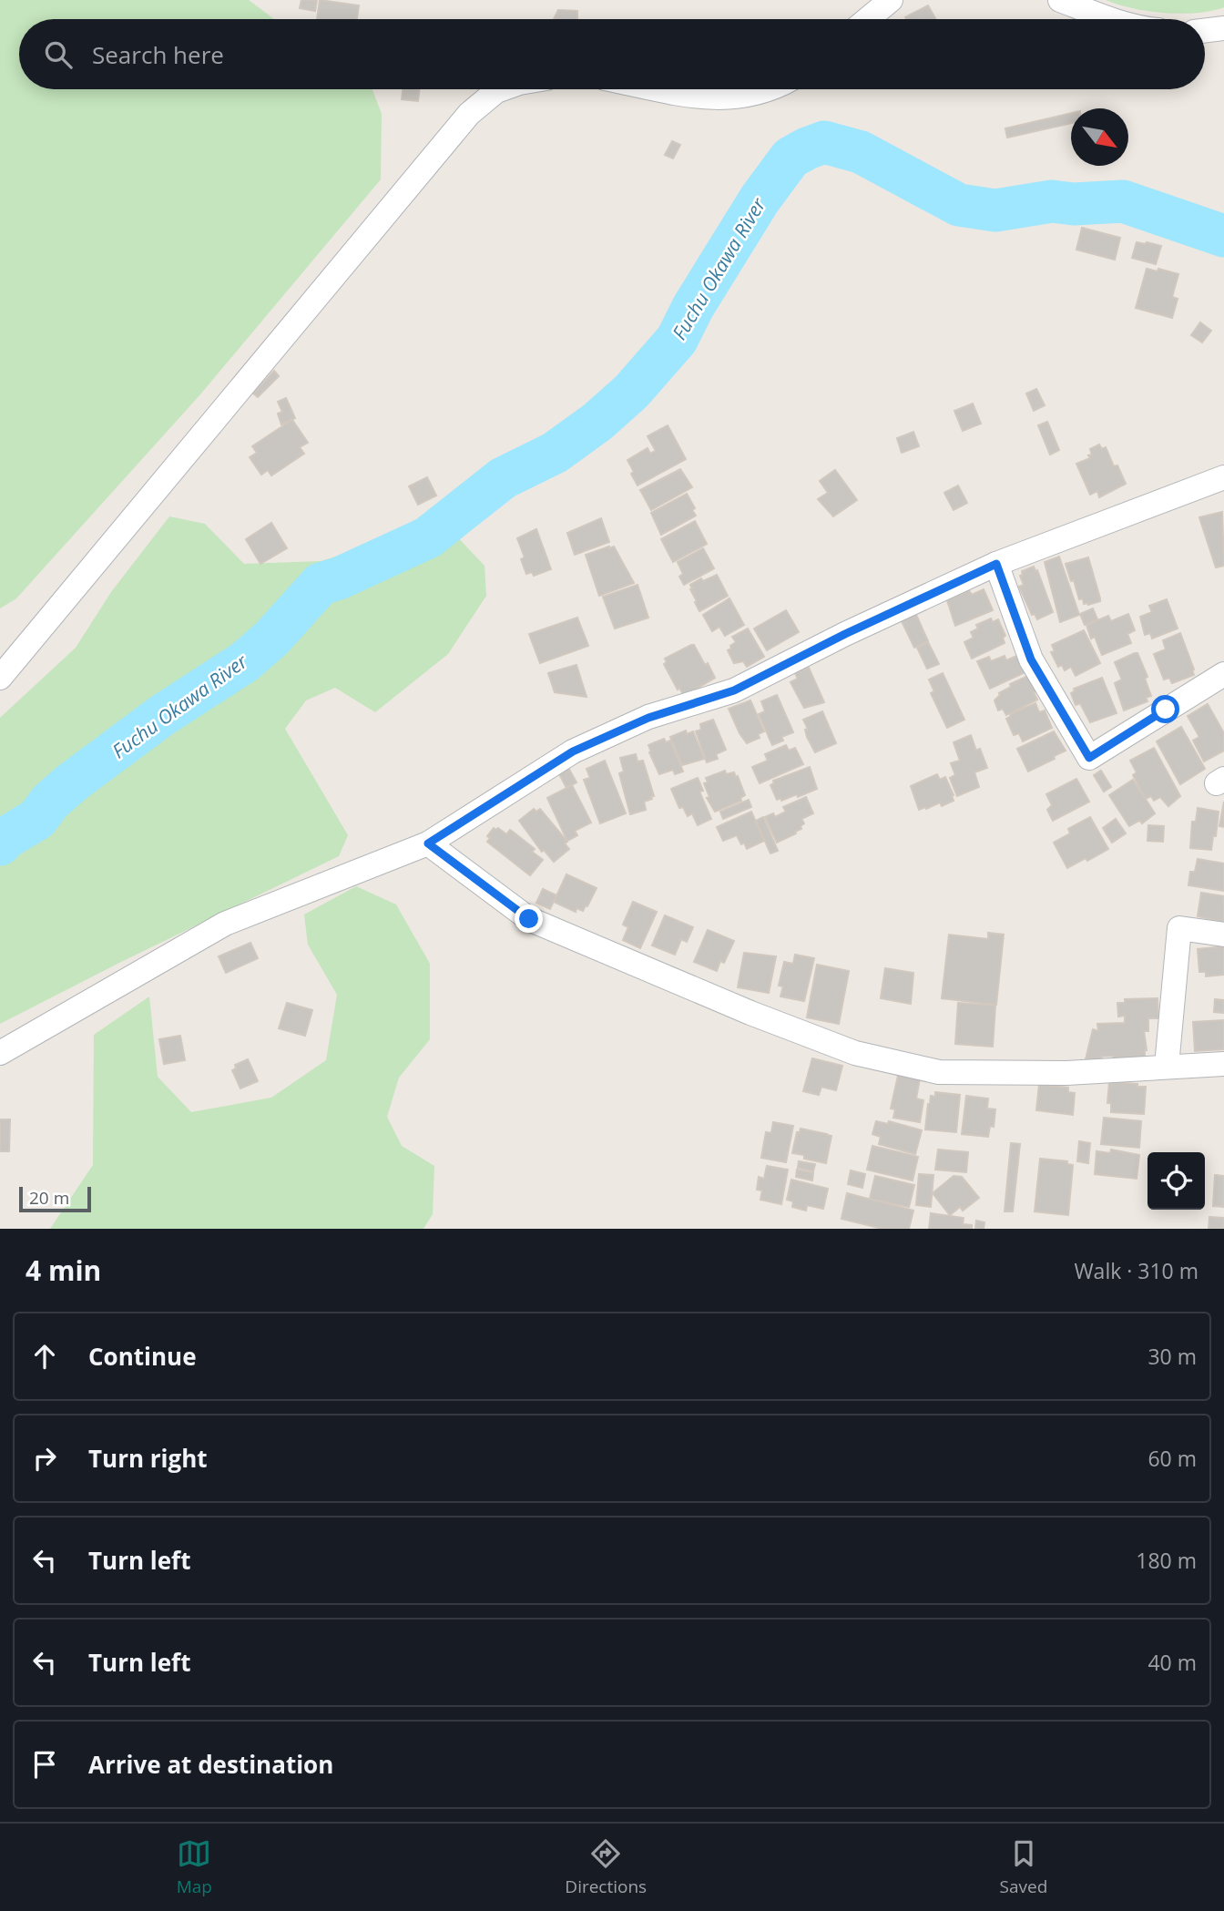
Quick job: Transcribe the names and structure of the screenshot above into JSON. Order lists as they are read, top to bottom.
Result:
{
  "water": ["Fuchu Okawa River"],
  "scale_bar": "20 m",
  "north": "bottom right",
  "page": {
    "search": "Search here",
    "scale": "20 m",
    "heading": ["4 min", "Walk · 310 m"],
    "list": [
      ["Continue", "30 m"],
      ["Turn right", "60 m"],
      ["Turn left", "180 m"],
      ["Turn left", "40 m"],
      "Arrive at destination"
    ],
    "nav": ["Map", "Directions", "Saved"]
  }
}
